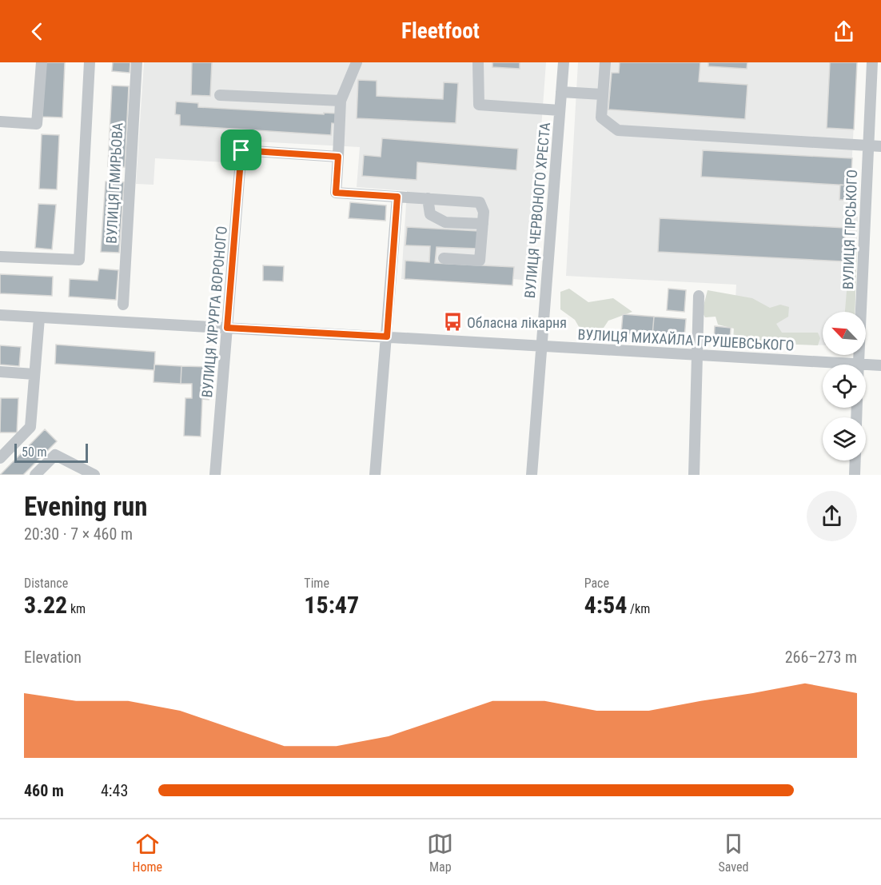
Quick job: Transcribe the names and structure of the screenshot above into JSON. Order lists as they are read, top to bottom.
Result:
{
  "streets": {
    "street": [
      "ВУЛИЦЯ ГМИРЬОВА",
      "ВУЛИЦЯ ЧЕРВОНОГО ХРЕСТА",
      "ВУЛИЦЯ ГІРСЬКОГО",
      "ВУЛИЦЯ ХІРУРГА ВОРОНОГО",
      "ВУЛИЦЯ МИХАЙЛА ГРУШЕВСЬКОГО"
    ]
  },
  "crossings": [
    ["ВУЛИЦЯ ЧЕРВОНОГО ХРЕСТА", "ВУЛИЦЯ МИХАЙЛА ГРУШЕВСЬКОГО"],
    ["ВУЛИЦЯ ГІРСЬКОГО", "ВУЛИЦЯ МИХАЙЛА ГРУШЕВСЬКОГО"],
    ["ВУЛИЦЯ ХІРУРГА ВОРОНОГО", "ВУЛИЦЯ МИХАЙЛА ГРУШЕВСЬКОГО"]
  ],
  "places": {
    "bus stop": ["Обласна лікарня"]
  },
  "scale_bar": "50 m",
  "north": "top left",
  "page": {
    "header": "Fleetfoot",
    "scale": "50 m",
    "heading": ["Evening run", "20:30 · 7 × 460 m"],
    "stats": [
      ["Distance", "3.22 km"],
      ["Time", "15:47"],
      ["Pace", "4:54 /km"]
    ],
    "chart": ["Elevation", "266–273 m"],
    "list": [
      {
        "name": "460 m",
        "note": "4:43"
      }
    ],
    "tabs": ["Home", "Map", "Saved"]
  }
}
